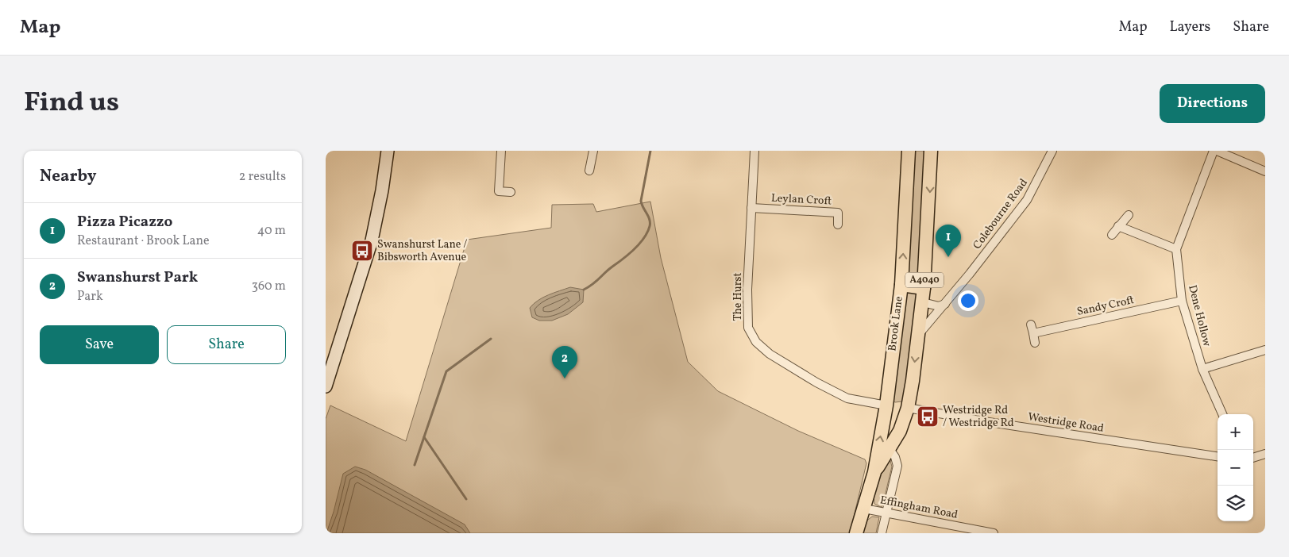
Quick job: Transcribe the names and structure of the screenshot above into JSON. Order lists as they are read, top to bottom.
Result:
{
  "streets": {
    "main road": ["A4040", "Brook Lane"],
    "street": [
      "Leylan Croft",
      "Colebourne Road",
      "The Hurst",
      "Sandy Croft",
      "Dene Hollow",
      "Westridge Road",
      "Effingham Road"
    ]
  },
  "crossings": [
    ["Leylan Croft", "The Hurst"],
    ["Colebourne Road", "Brook Lane"],
    ["The Hurst", "Brook Lane"],
    ["Sandy Croft", "Dene Hollow"],
    ["Brook Lane", "Westridge Road"],
    ["Brook Lane", "Effingham Road"]
  ],
  "places": {
    "bus stop": ["Swanshurst Lane / Bibsworth Avenue", "Westridge Rd / Westridge Rd"]
  },
  "page": {
    "header": "Map",
    "nav": ["Map", "Layers", "Share"],
    "title": "Find us",
    "buttons": [
      "Directions",
      ["Save", "Share"]
    ],
    "heading": ["Nearby", "2 results"],
    "list": [
      {
        "mark": "1",
        "name": "Pizza Picazzo",
        "note": "Restaurant · Brook Lane",
        "value": "40 m"
      },
      {
        "mark": "2",
        "name": "Swanshurst Park",
        "note": "Park",
        "value": "360 m"
      }
    ],
    "pins": ["1", "2"],
    "map_buttons": ["+", "−"]
  }
}
